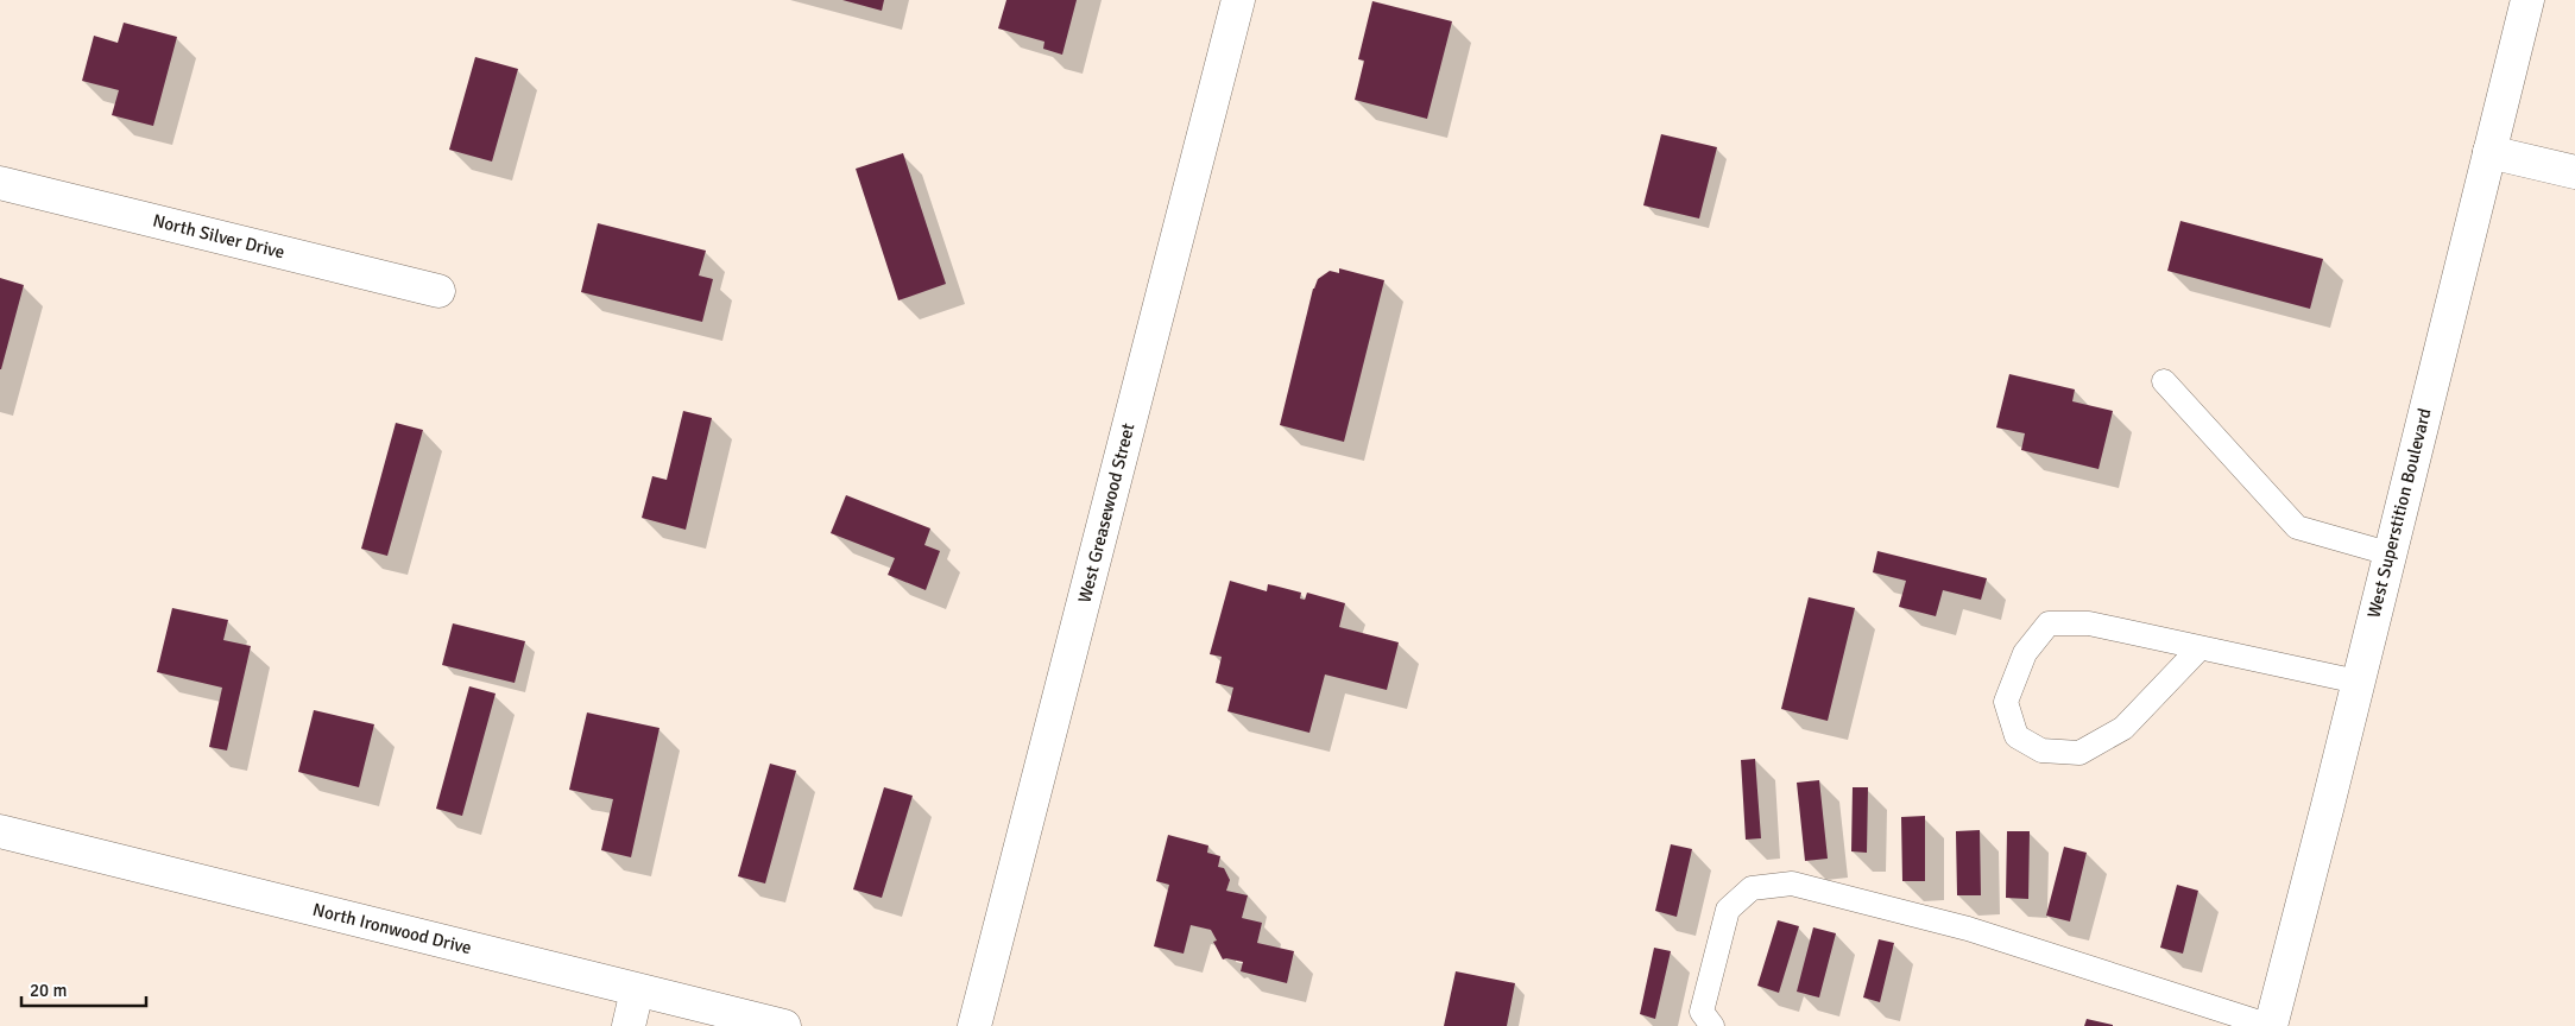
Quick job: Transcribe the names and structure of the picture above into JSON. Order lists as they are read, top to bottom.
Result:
{
  "streets": {
    "street": [
      "North Silver Drive",
      "West Greasewood Street",
      "West Superstition Boulevard",
      "North Ironwood Drive"
    ]
  },
  "scale_bar": "20 m"
}
